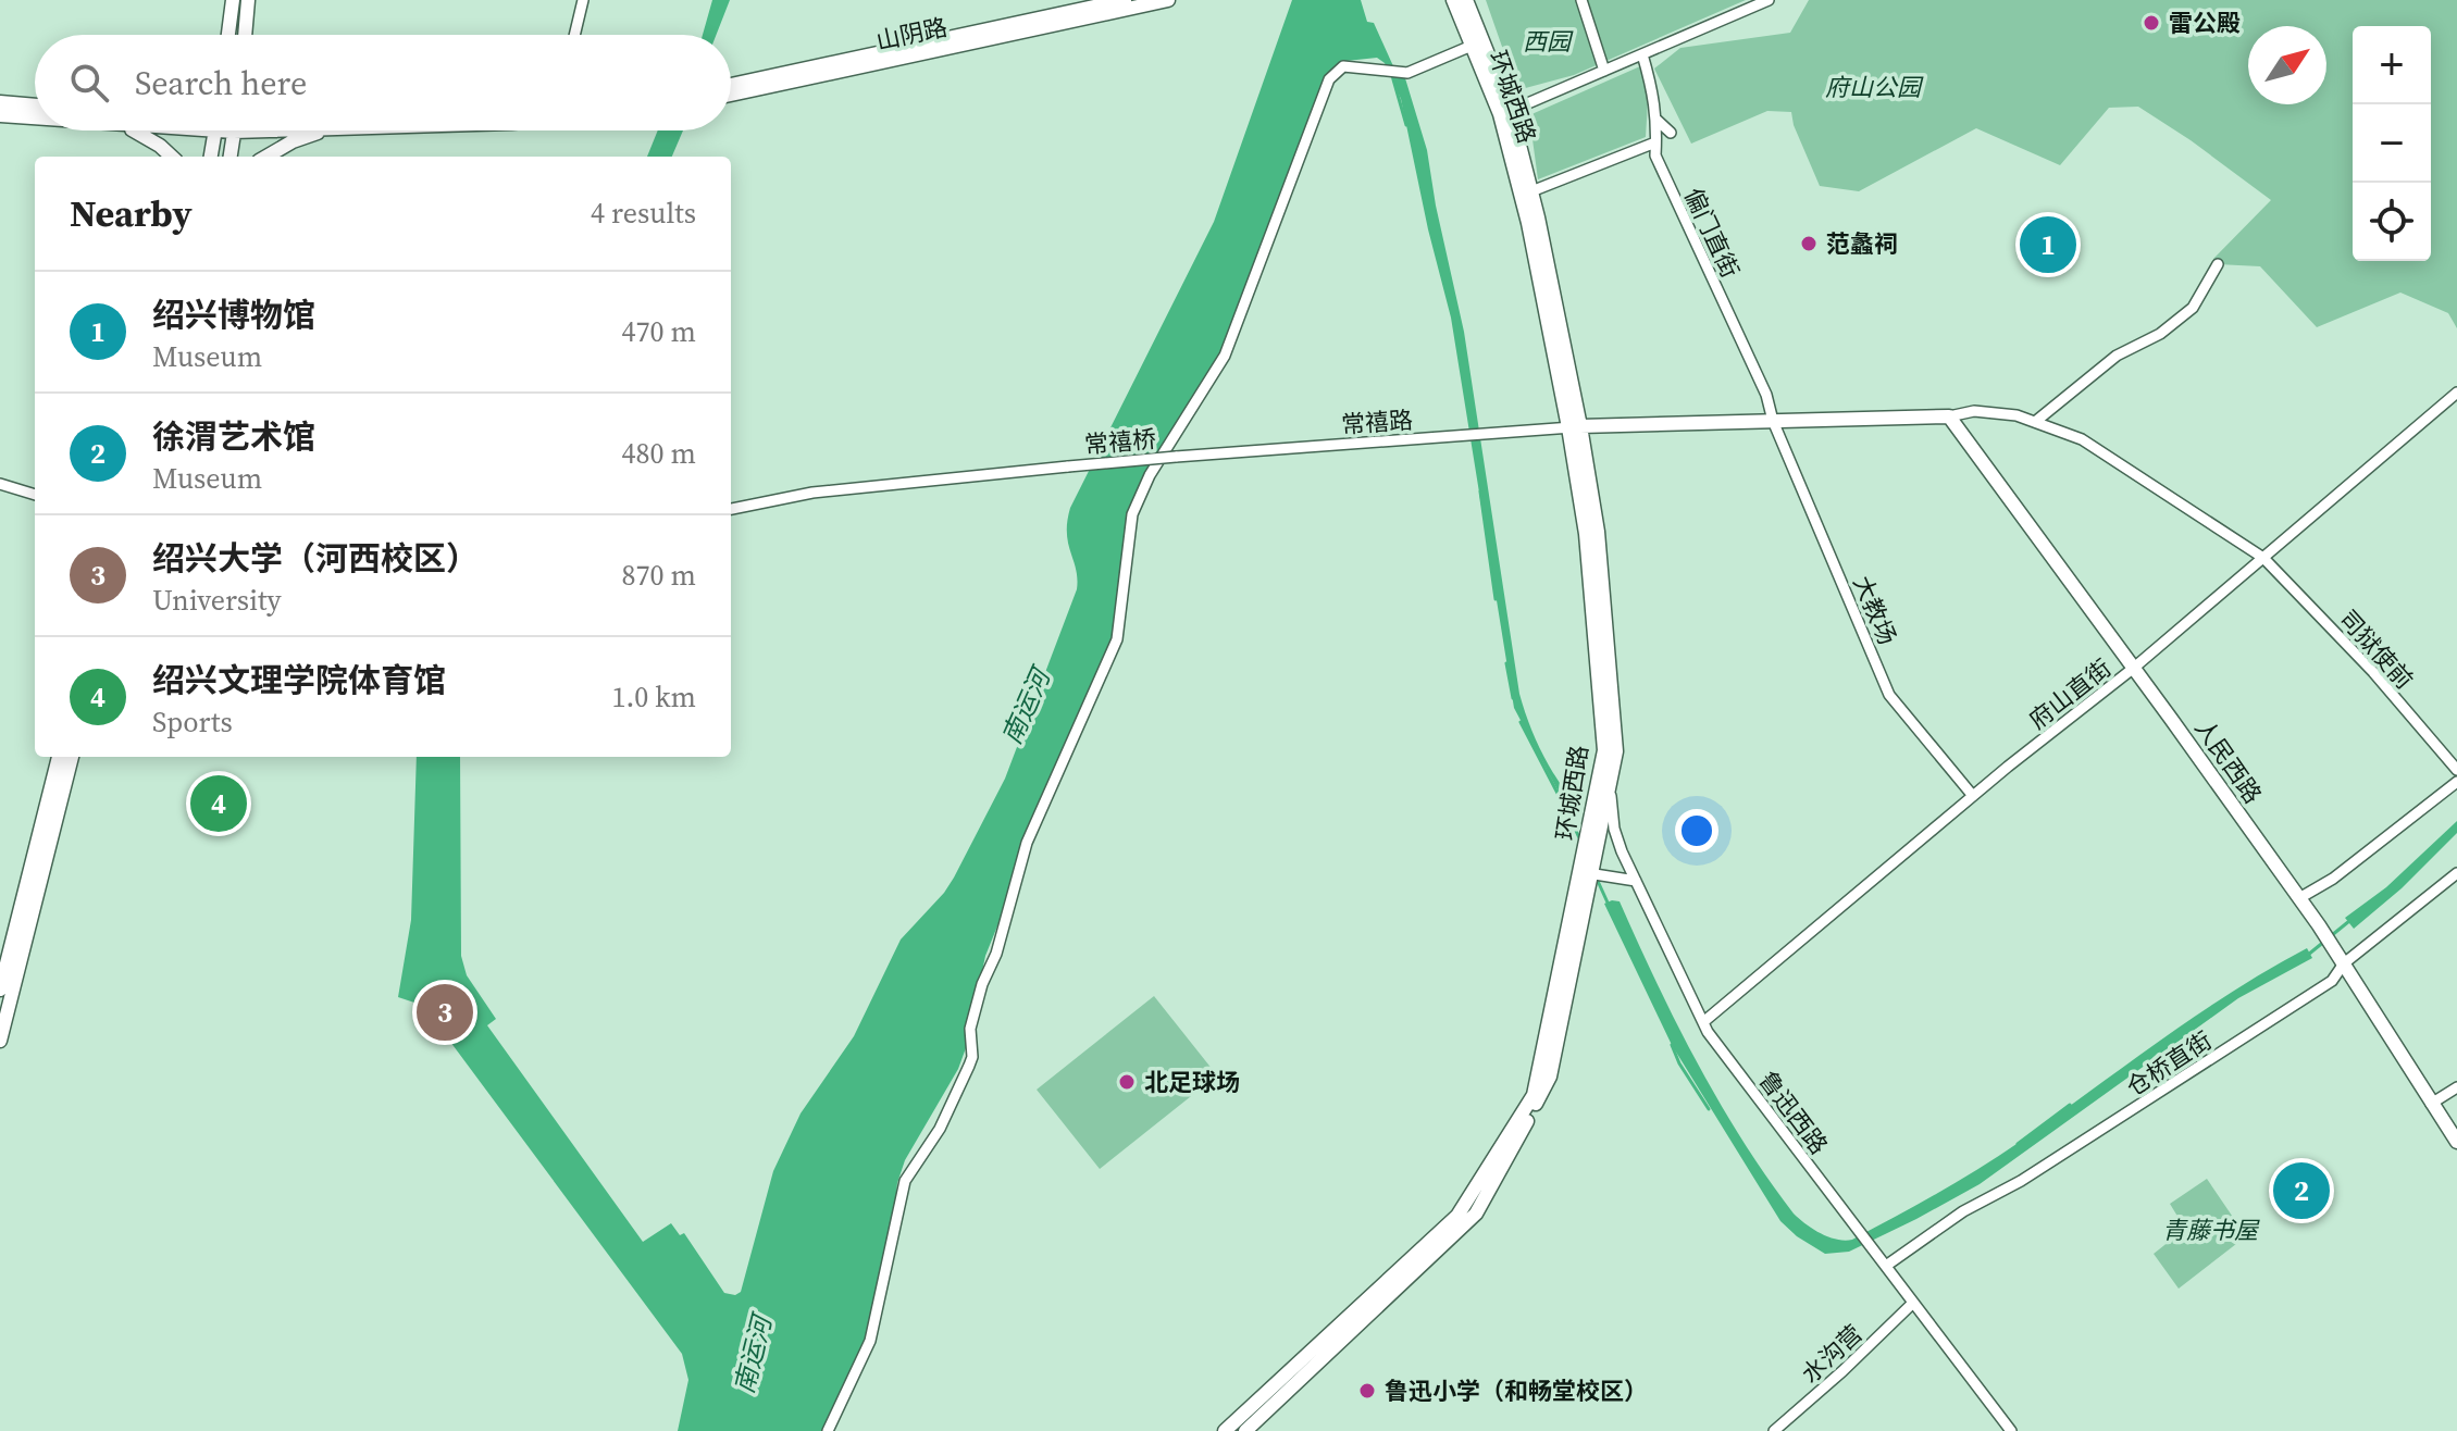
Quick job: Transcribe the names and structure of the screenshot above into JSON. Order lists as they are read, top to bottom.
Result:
{
  "streets": {
    "main road": ["山阴路", "环城西路", "人民西路"],
    "street": [
      "偏门直街",
      "常禧路",
      "常禧桥",
      "大教场",
      "司狱使前",
      "府山直街",
      "仓桥直街",
      "鲁迅西路",
      "水沟营"
    ]
  },
  "crossings": [
    ["环城西路", "常禧路"],
    ["环城西路", "鲁迅西路"],
    ["偏门直街", "大教场"],
    ["常禧路", "常禧桥"],
    ["大教场", "府山直街"],
    ["司狱使前", "府山直街"],
    ["府山直街", "人民西路"],
    ["府山直街", "鲁迅西路"],
    ["人民西路", "仓桥直街"],
    ["仓桥直街", "鲁迅西路"],
    ["鲁迅西路", "水沟营"]
  ],
  "water": ["南运河"],
  "parks": ["西园", "府山公园", "青藤书屋"],
  "places": [
    "雷公殿",
    "范蠡祠",
    "北足球场",
    "鲁迅小学（和畅堂校区）"
  ],
  "north": "top right",
  "page": {
    "map_buttons": ["+", "−"],
    "search": "Search here",
    "heading": ["Nearby", "4 results"],
    "pins": [
      "1",
      "4",
      "3",
      "2"
    ],
    "list": [
      {
        "mark": "1",
        "name": "绍兴博物馆",
        "note": "Museum",
        "value": "470 m"
      },
      {
        "mark": "2",
        "name": "徐渭艺术馆",
        "note": "Museum",
        "value": "480 m"
      },
      {
        "mark": "3",
        "name": "绍兴大学（河西校区）",
        "note": "University",
        "value": "870 m"
      },
      {
        "mark": "4",
        "name": "绍兴文理学院体育馆",
        "note": "Sports",
        "value": "1.0 km"
      }
    ]
  }
}
